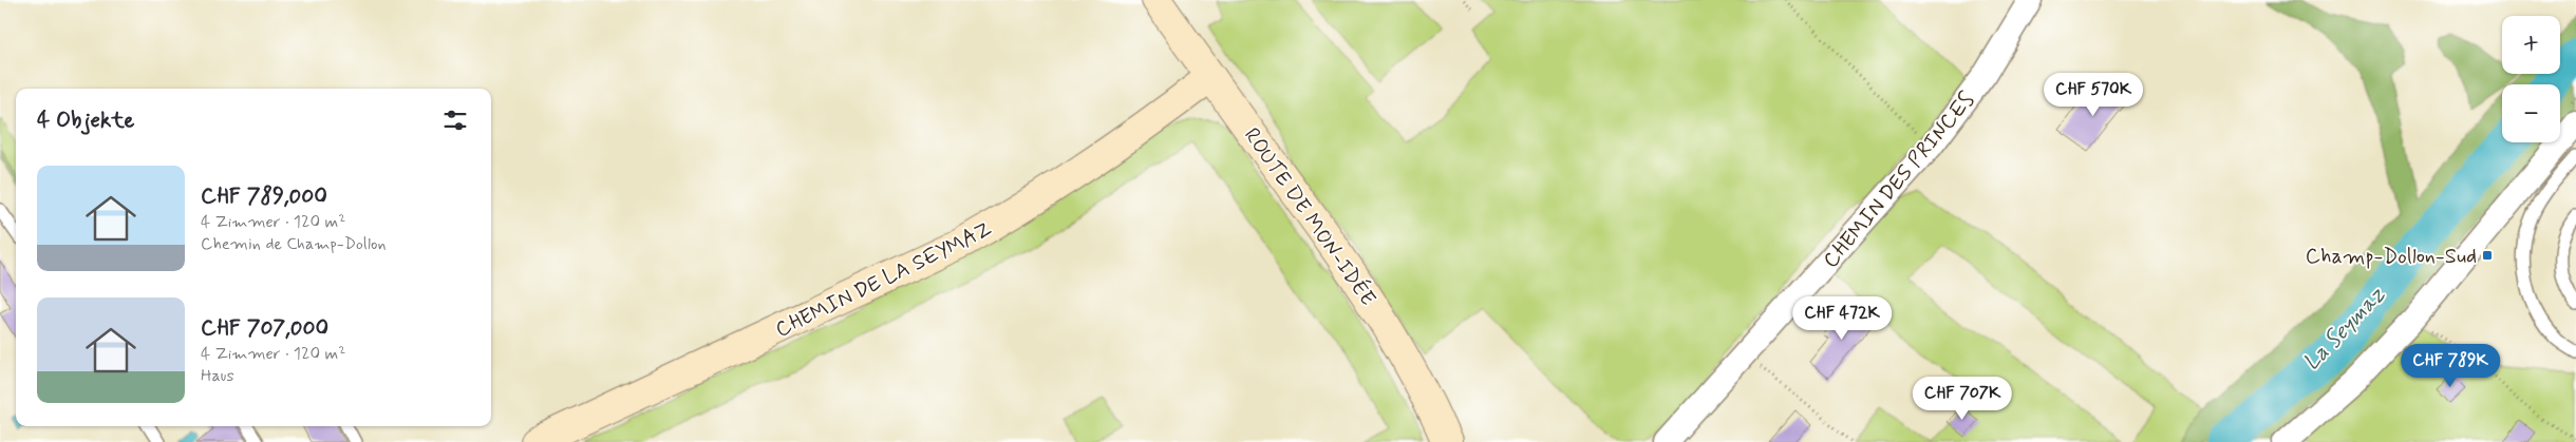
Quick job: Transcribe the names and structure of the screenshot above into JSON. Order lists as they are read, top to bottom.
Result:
{
  "streets": {
    "street": ["CHEMIN DES PRINCES", "ROUTE DE MON-IDÉE", "CHEMIN DE LA SEYMAZ"]
  },
  "crossings": [
    ["ROUTE DE MON-IDÉE", "CHEMIN DE LA SEYMAZ"]
  ],
  "water": ["La Seymaz"],
  "places": {
    "transit": ["Champ-Dollon-Sud"]
  },
  "page": {
    "map_buttons": ["+", "−"],
    "price": [
      "CHF 570K",
      "CHF 472K",
      "CHF 789K",
      "CHF 707K"
    ],
    "heading": "4 Objekte",
    "list": [
      {
        "name": "CHF 789,000",
        "note": "4 Zimmer · 120 m² · Chemin de Champ-Dollon"
      },
      {
        "name": "CHF 707,000",
        "note": "4 Zimmer · 120 m² · Haus"
      }
    ]
  }
}
